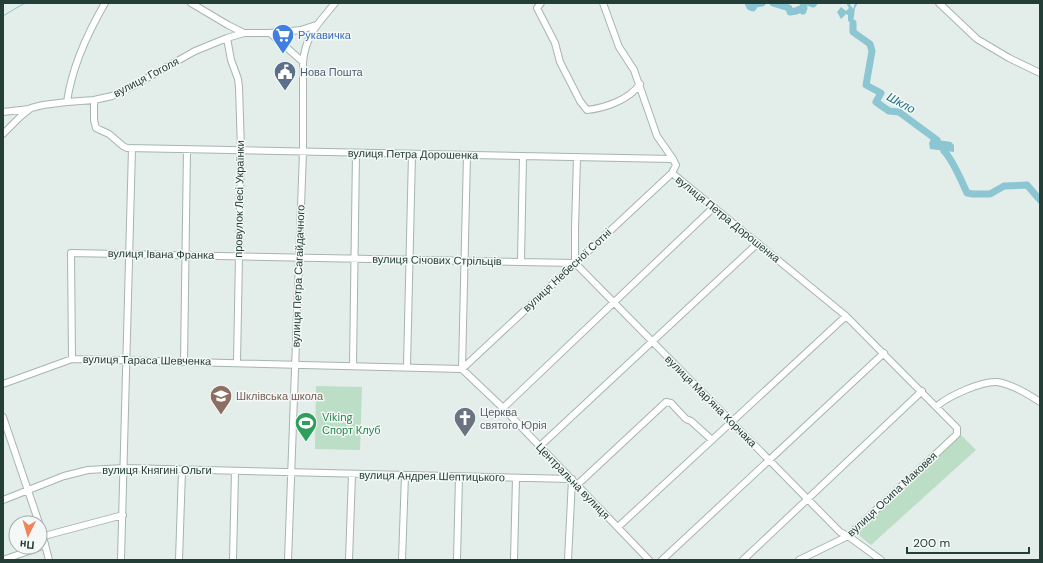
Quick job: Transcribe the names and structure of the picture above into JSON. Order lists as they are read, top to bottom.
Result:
{
  "streets": {
    "street": [
      "вулиця Гоголя",
      "вулиця Петра Дорошенка",
      "провулок Лесі Українки",
      "вулиця Івана Франка",
      "вулиця Січових Стрільців",
      "вулиця Небесної Сотні",
      "вулиця Петра Сагайдачного",
      "вулиця Тараса Шевченка",
      "вулиця Мар'яна Корчака",
      "вулиця Княгині Ольги",
      "вулиця Андрея Шептицького",
      "Центральна вулиця",
      "вулиця Осипа Маковея"
    ]
  },
  "crossings": [
    ["вулиця Гоголя", "провулок Лесі Українки"],
    ["вулиця Гоголя", "вулиця Петра Сагайдачного"],
    ["вулиця Петра Дорошенка", "провулок Лесі Українки"],
    ["вулиця Петра Дорошенка", "вулиця Небесної Сотні"],
    ["вулиця Петра Дорошенка", "вулиця Петра Сагайдачного"],
    ["вулиця Петра Дорошенка", "вулиця Осипа Маковея"],
    ["провулок Лесі Українки", "вулиця Івана Франка"],
    ["провулок Лесі Українки", "вулиця Тараса Шевченка"],
    ["вулиця Івана Франка", "вулиця Січових Стрільців"],
    ["вулиця Івана Франка", "вулиця Петра Сагайдачного"],
    ["вулиця Івана Франка", "вулиця Тараса Шевченка"],
    ["вулиця Січових Стрільців", "вулиця Небесної Сотні"],
    ["вулиця Січових Стрільців", "вулиця Петра Сагайдачного"],
    ["вулиця Січових Стрільців", "вулиця Мар'яна Корчака"],
    ["вулиця Небесної Сотні", "вулиця Мар'яна Корчака"],
    ["вулиця Небесної Сотні", "Центральна вулиця"],
    ["вулиця Петра Сагайдачного", "вулиця Тараса Шевченка"],
    ["вулиця Петра Сагайдачного", "вулиця Княгині Ольги"],
    ["вулиця Петра Сагайдачного", "вулиця Андрея Шептицького"],
    ["вулиця Мар'яна Корчака", "вулиця Осипа Маковея"],
    ["вулиця Княгині Ольги", "вулиця Андрея Шептицького"],
    ["вулиця Андрея Шептицького", "Центральна вулиця"]
  ],
  "water": ["Шкло"],
  "places": {
    "supermarket": ["Рукавичка"],
    "public building": ["Нова Пошта"],
    "school or university": ["Шклівська школа"],
    "church": ["Церква святого Юрія"],
    "sports": ["Viking Спорт Клуб"]
  },
  "scale_bar": "200 m",
  "north": "bottom"
}
